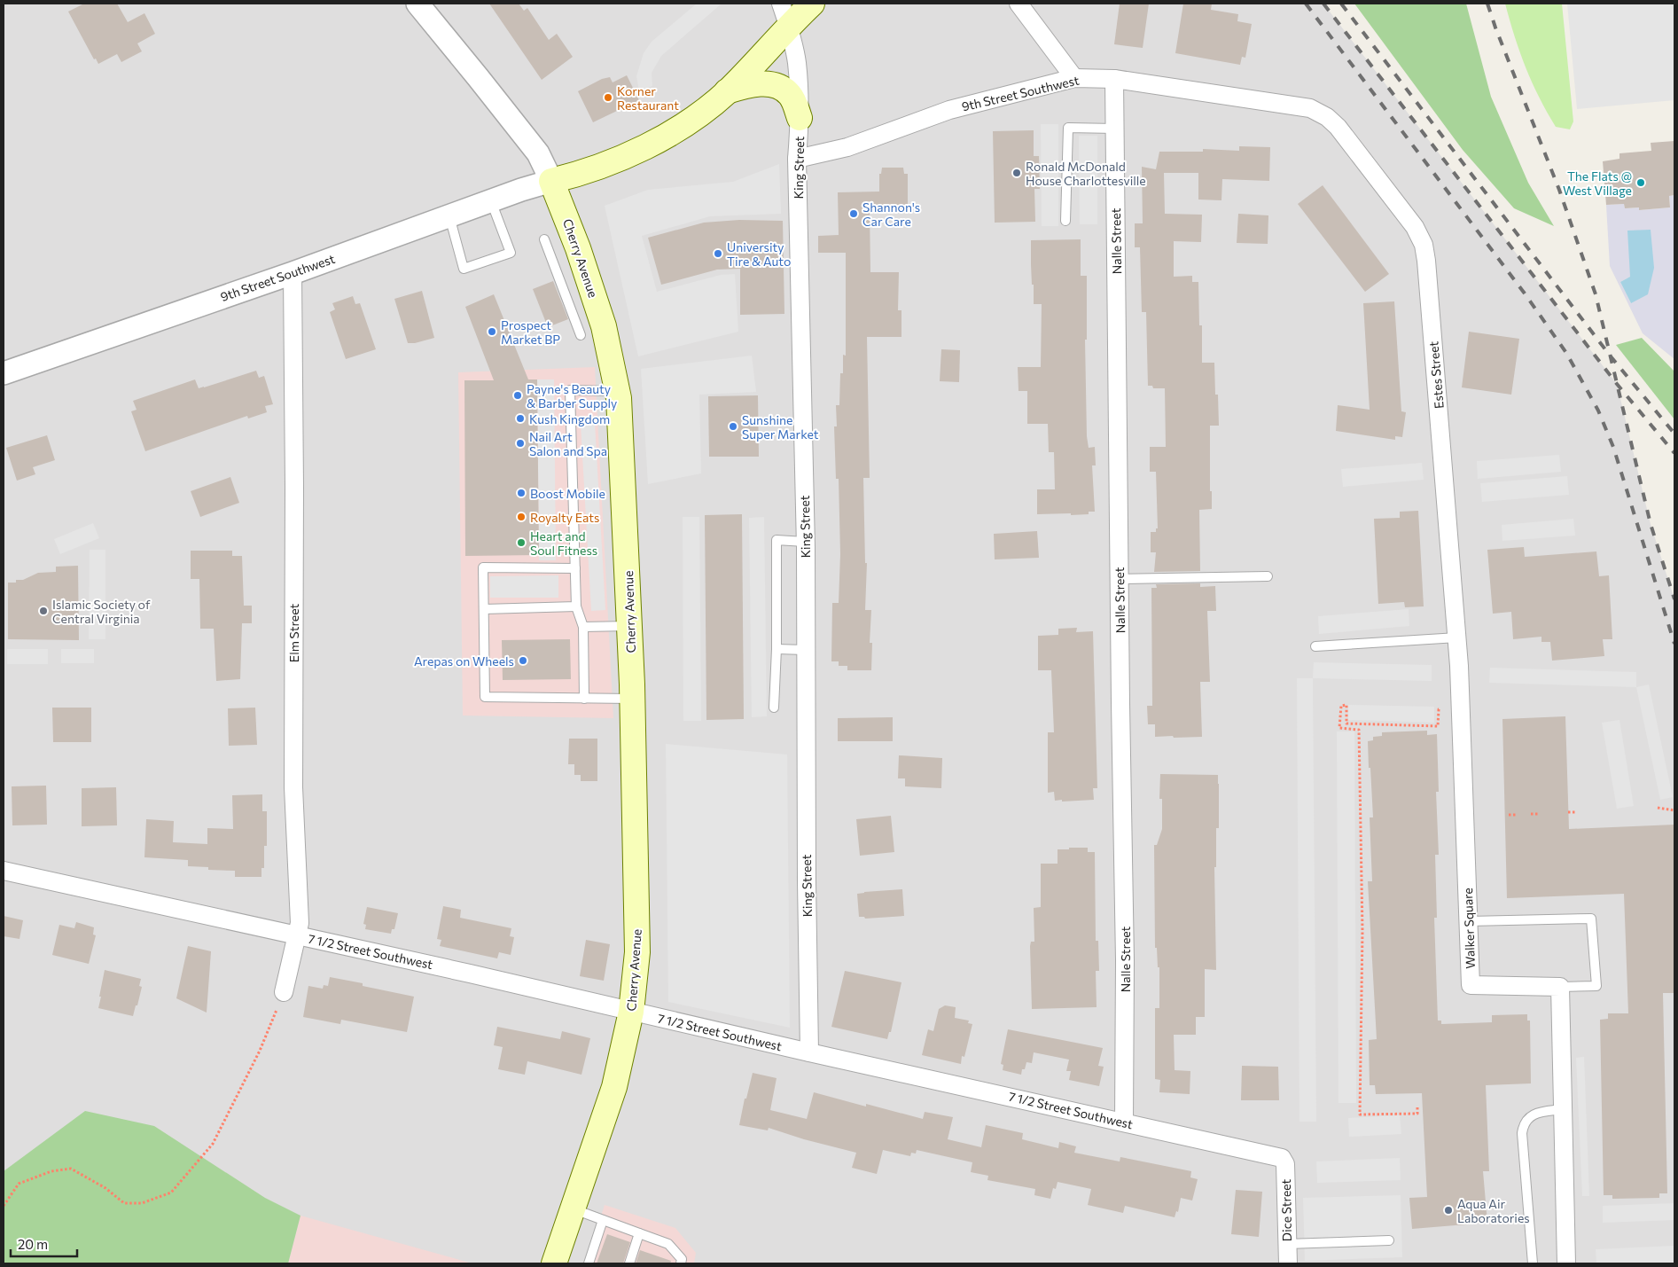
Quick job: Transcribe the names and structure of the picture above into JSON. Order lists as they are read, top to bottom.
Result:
{
  "streets": {
    "main road": ["Cherry Avenue"],
    "street": [
      "9th Street Southwest",
      "King Street",
      "Nalle Street",
      "Estes Street",
      "Elm Street",
      "Walker Square",
      "7 1/2 Street Southwest",
      "Dice Street"
    ]
  },
  "crossings": [
    ["9th Street Southwest", "King Street"],
    ["9th Street Southwest", "Nalle Street"],
    ["9th Street Southwest", "Cherry Avenue"],
    ["9th Street Southwest", "Estes Street"],
    ["9th Street Southwest", "Elm Street"],
    ["King Street", "7 1/2 Street Southwest"],
    ["Nalle Street", "7 1/2 Street Southwest"],
    ["Cherry Avenue", "7 1/2 Street Southwest"],
    ["Estes Street", "Walker Square"],
    ["Elm Street", "7 1/2 Street Southwest"],
    ["7 1/2 Street Southwest", "Dice Street"]
  ],
  "places": [
    "Korner Restaurant",
    "Ronald McDonald House Charlottesville",
    "The Flats @ West Village",
    "Shannon's Car Care",
    "University Tire & Auto",
    "Prospect Market BP",
    "Payne's Beauty & Barber Supply",
    "Kush Kingdom",
    "Sunshine Super Market",
    "Nail Art Salon and Spa",
    "Boost Mobile",
    "Royalty Eats",
    "Heart and Soul Fitness",
    "Islamic Society of Central Virginia",
    "Arepas on Wheels",
    "Aqua Air Laboratories"
  ],
  "scale_bar": "20 m"
}
